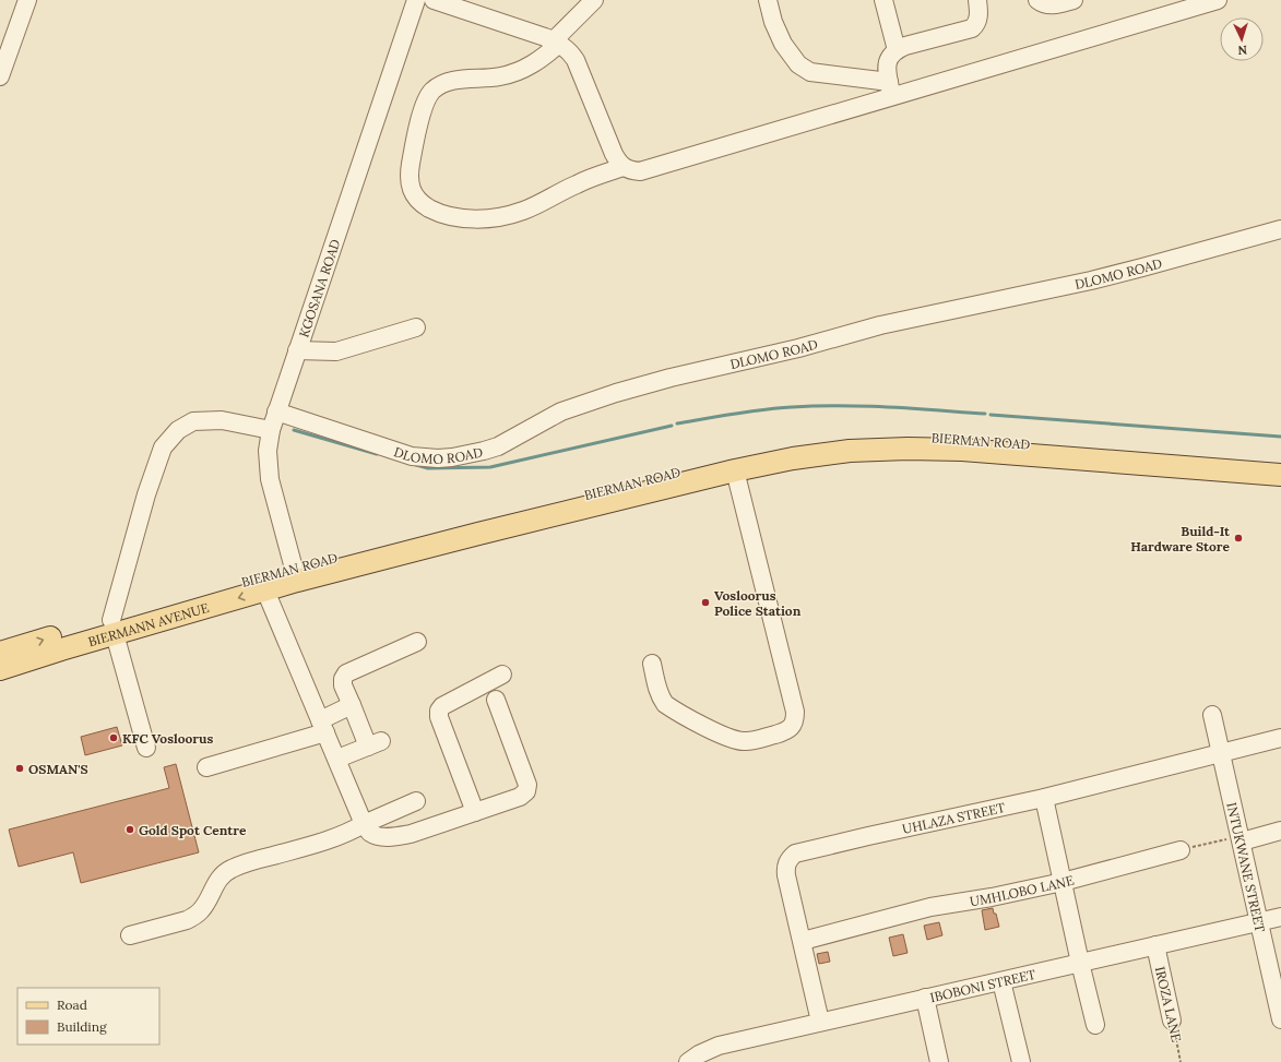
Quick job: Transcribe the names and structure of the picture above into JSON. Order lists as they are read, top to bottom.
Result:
{
  "streets": {
    "main road": ["BIERMAN ROAD", "BIERMANN AVENUE"],
    "street": [
      "DLOMO ROAD",
      "KGOSANA ROAD",
      "UHLAZA STREET",
      "INTUKWANE STREET",
      "UMHLOBO LANE",
      "IBOBONI STREET",
      "IROZA LANE"
    ]
  },
  "crossings": [
    ["DLOMO ROAD", "KGOSANA ROAD"],
    ["KGOSANA ROAD", "BIERMAN ROAD"],
    ["KGOSANA ROAD", "BIERMANN AVENUE"],
    ["BIERMAN ROAD", "BIERMANN AVENUE"],
    ["UHLAZA STREET", "INTUKWANE STREET"],
    ["UHLAZA STREET", "UMHLOBO LANE"],
    ["UHLAZA STREET", "IBOBONI STREET"],
    ["INTUKWANE STREET", "IBOBONI STREET"],
    ["IBOBONI STREET", "IROZA LANE"]
  ],
  "one_way": ["BIERMANN AVENUE"],
  "places": [
    "Build-It Hardware Store",
    "Vosloorus Police Station",
    "KFC Vosloorus",
    "OSMAN'S",
    "Gold Spot Centre"
  ],
  "legend": ["Road", "Building"],
  "north": "bottom"
}
